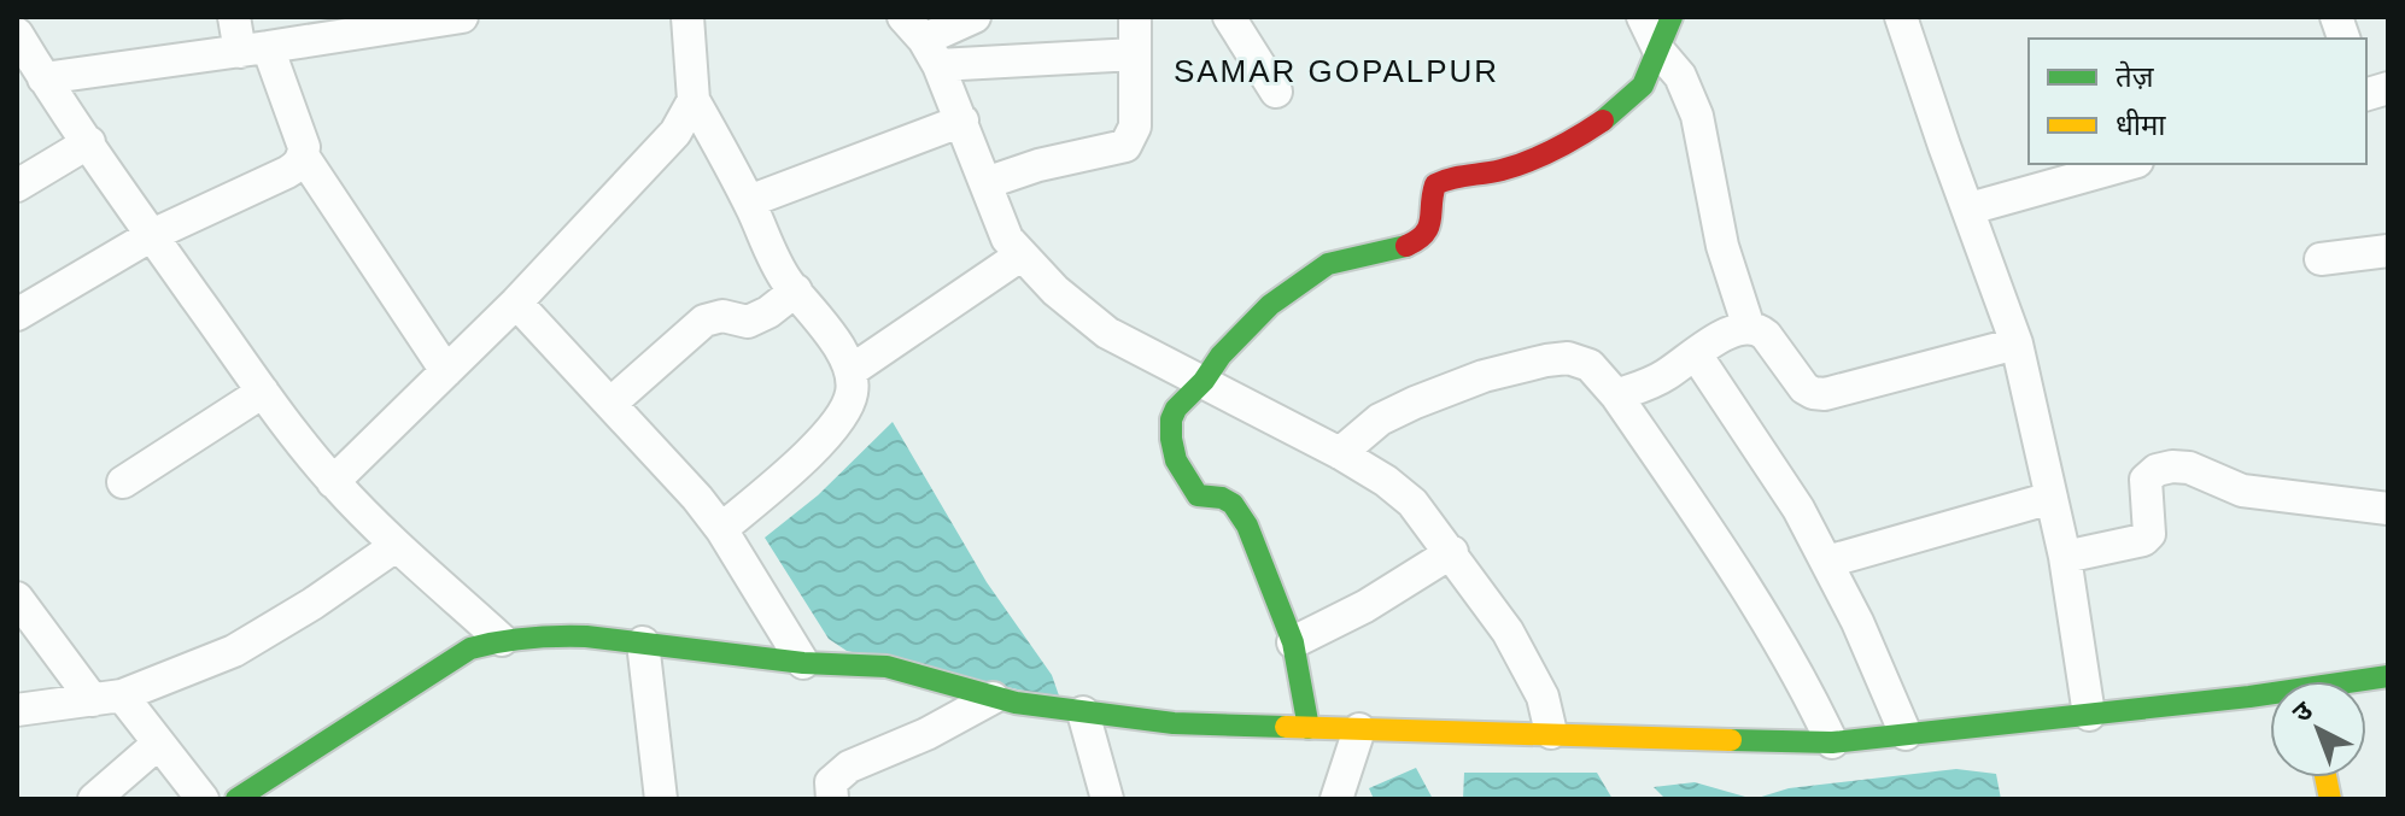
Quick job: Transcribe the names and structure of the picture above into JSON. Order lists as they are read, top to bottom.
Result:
{
  "districts": ["SAMAR GOPALPUR"],
  "legend": ["तेज़", "धीमा"],
  "north": "top left"
}
